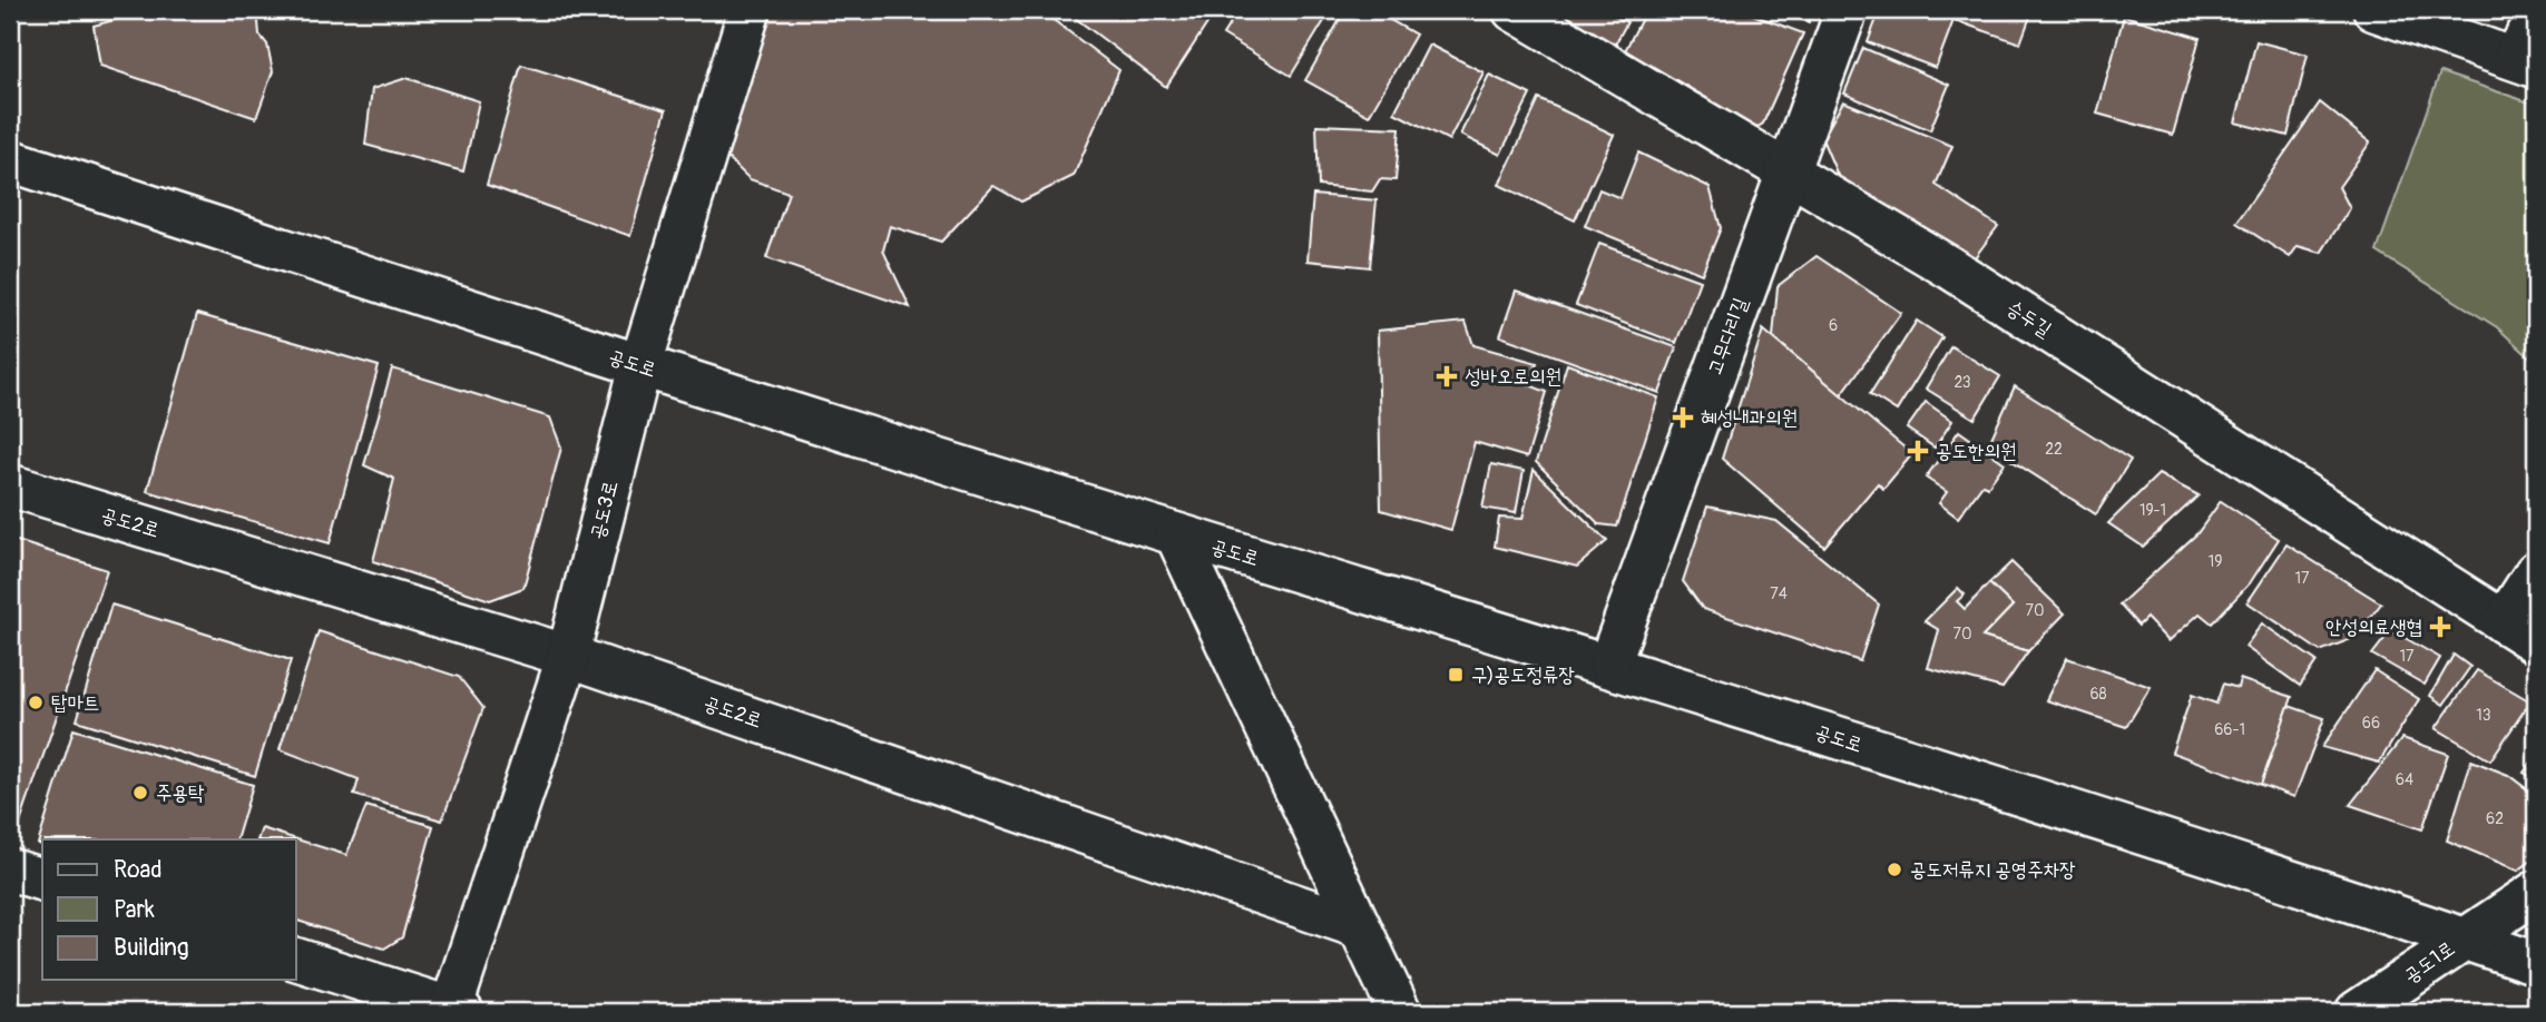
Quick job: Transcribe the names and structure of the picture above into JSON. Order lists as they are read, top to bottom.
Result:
{
  "streets": {
    "street": [
      "승두길",
      "고무다리길",
      "공도로",
      "공도3로",
      "공도2로",
      "공도1로"
    ]
  },
  "crossings": [
    ["승두길", "고무다리길"],
    ["고무다리길", "공도로"],
    ["공도로", "공도3로"],
    ["공도로", "공도1로"],
    ["공도3로", "공도2로"]
  ],
  "places": {
    "health": [
      "성바오로의원",
      "혜성내과의원",
      "공도한의원",
      "안성의료생협"
    ],
    "transit": ["구)공도정류장"],
    "other": ["탑마트", "주용탁", "공도저류지 공영주차장"]
  },
  "house_numbers": [
    "6",
    "23",
    "22",
    "19-1",
    "19",
    "17",
    "74",
    "70",
    "70",
    "17",
    "68",
    "13",
    "66",
    "66-1",
    "64",
    "62"
  ],
  "legend": ["Road", "Park", "Building"]
}
